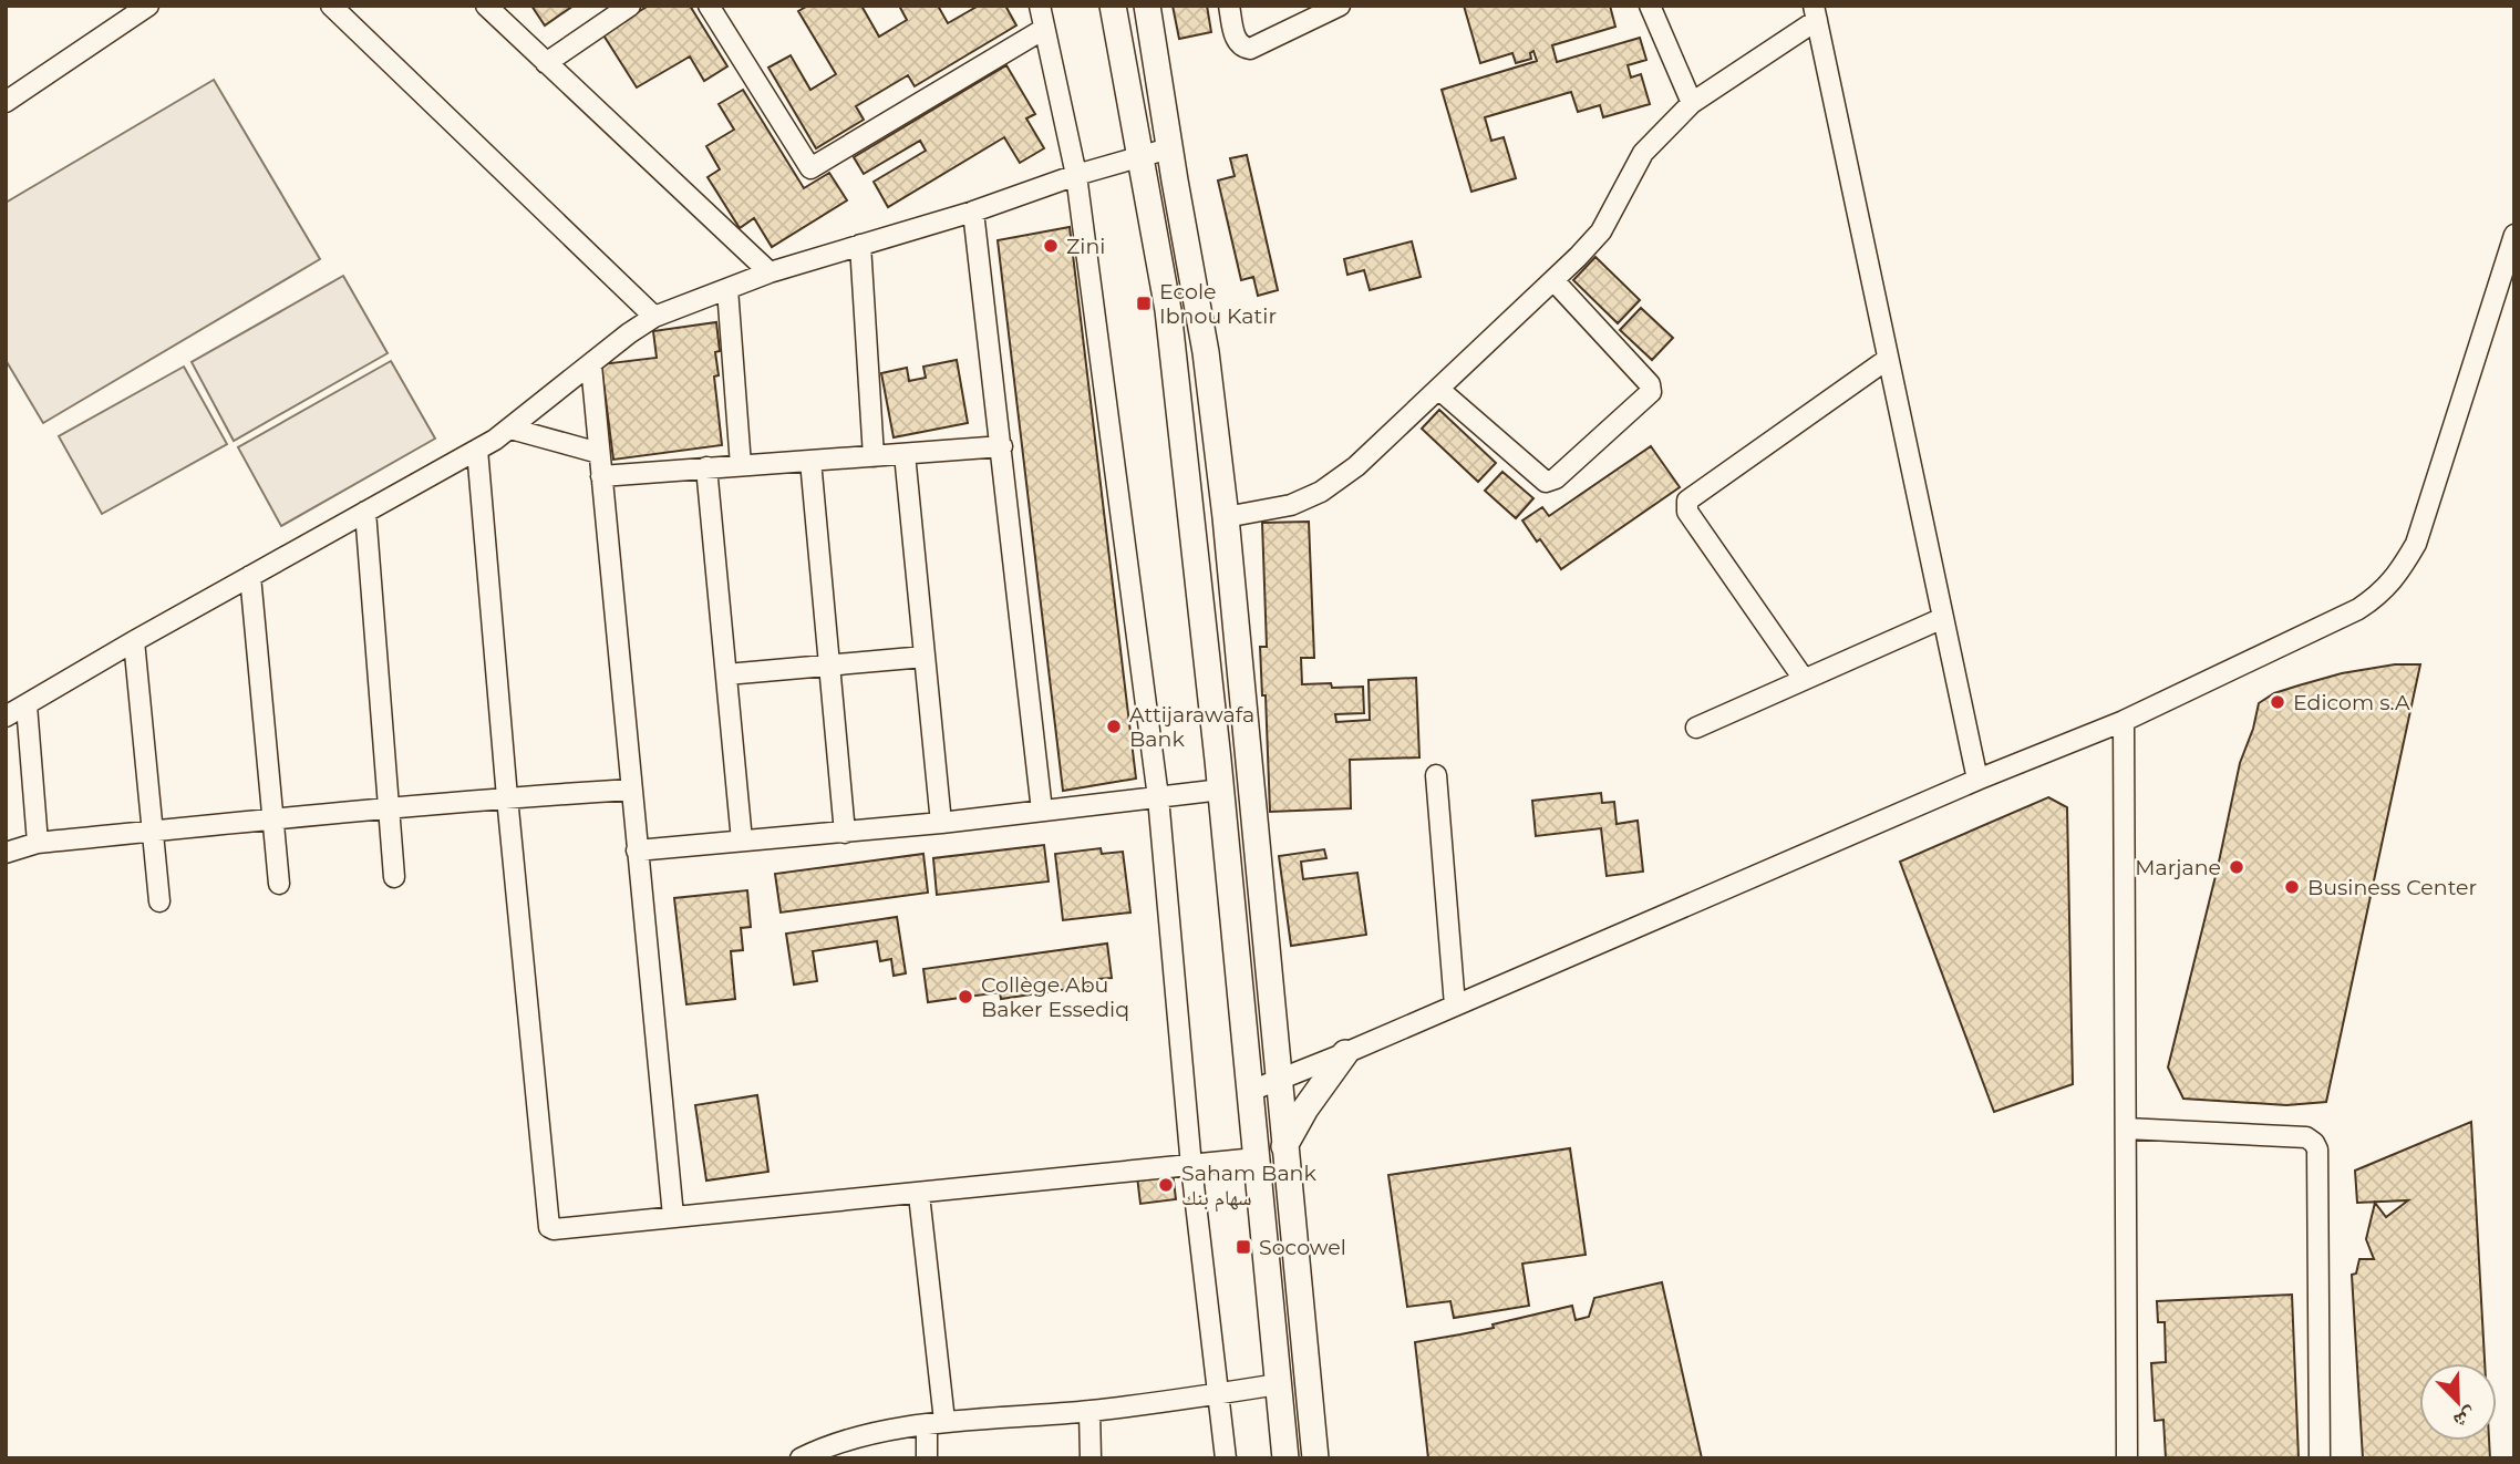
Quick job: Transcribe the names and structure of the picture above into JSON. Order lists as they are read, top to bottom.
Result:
{
  "places": {
    "other": [
      "Zini",
      "Edicom s.A",
      "Attijarawafa Bank",
      "Marjane",
      "Business Center",
      "Collège Abu Baker Essediq",
      "Saham Bank سهام بنك"
    ],
    "transit": ["Ecole Ibnou Katir", "Socowel"]
  },
  "north": "bottom right"
}
